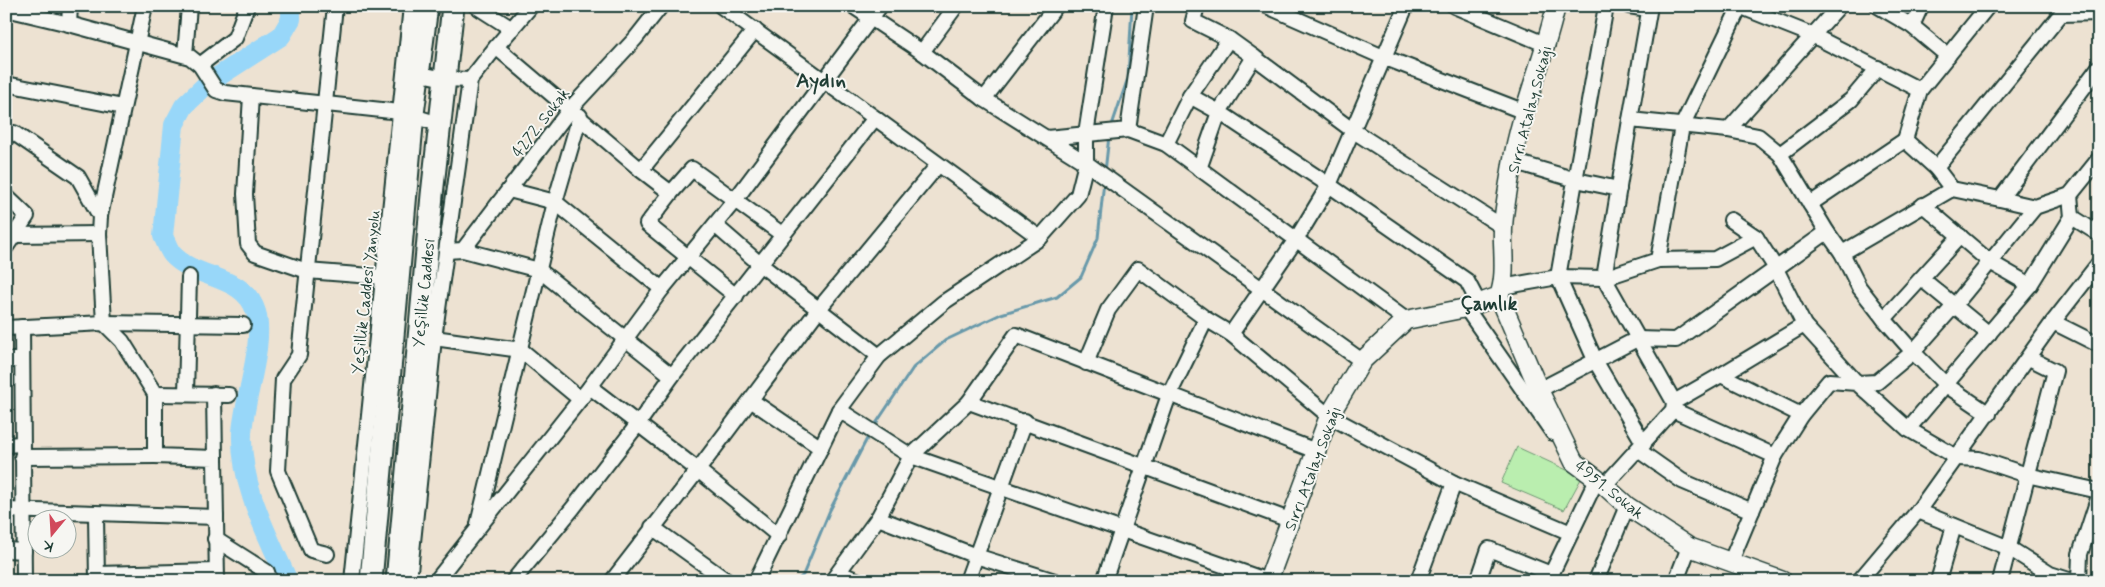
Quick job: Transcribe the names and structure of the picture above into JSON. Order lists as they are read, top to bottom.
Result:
{
  "streets": {
    "highway": ["Yeşillik Caddesi"],
    "main road": ["Sırrı Atalay Sokağı", "4951. Sokak"],
    "street": ["4272. Sokak", "Yeşillik Caddesi Yanyolu"]
  },
  "crossings": [
    ["Sırrı Atalay Sokağı", "4951. Sokak"],
    ["Yeşillik Caddesi Yanyolu", "Yeşillik Caddesi"]
  ],
  "districts": ["Aydın", "Çamlık"],
  "north": "bottom"
}
